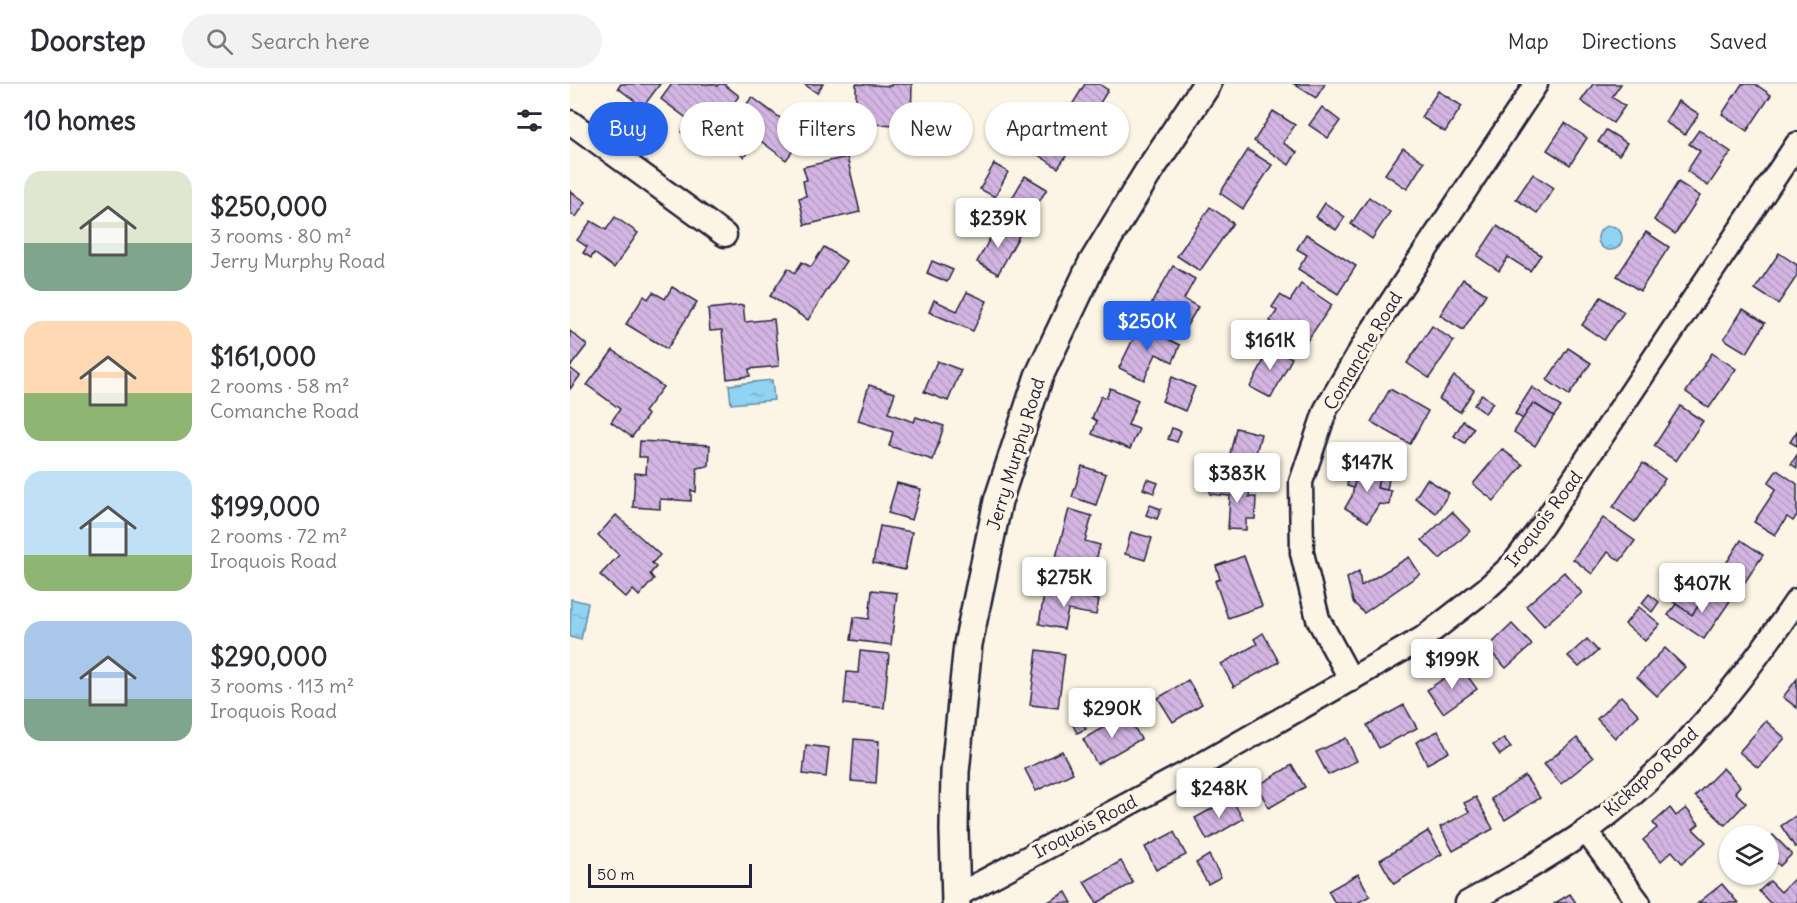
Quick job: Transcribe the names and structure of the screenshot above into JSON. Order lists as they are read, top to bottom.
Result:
{
  "streets": {
    "street": [
      "Comanche Road",
      "Jerry Murphy Road",
      "Iroquois Road",
      "Kickapoo Road"
    ]
  },
  "crossings": [
    ["Comanche Road", "Iroquois Road"],
    ["Jerry Murphy Road", "Iroquois Road"]
  ],
  "scale_bar": "50 m",
  "page": {
    "header": "Doorstep",
    "search": "Search here",
    "nav": ["Map", "Directions", "Saved"],
    "heading": "10 homes",
    "chip": [
      "Buy",
      "Rent",
      "Filters",
      "New",
      "Apartment"
    ],
    "list": [
      {
        "name": "$250,000",
        "note": "3 rooms · 80 m² · Jerry Murphy Road"
      },
      {
        "name": "$161,000",
        "note": "2 rooms · 58 m² · Comanche Road"
      },
      {
        "name": "$199,000",
        "note": "2 rooms · 72 m² · Iroquois Road"
      },
      {
        "name": "$290,000",
        "note": "3 rooms · 113 m² · Iroquois Road"
      }
    ],
    "price": [
      "$239K",
      "$250K",
      "$161K",
      "$147K",
      "$383K",
      "$275K",
      "$407K",
      "$199K",
      "$290K",
      "$248K"
    ],
    "scale": "50 m"
  }
}
